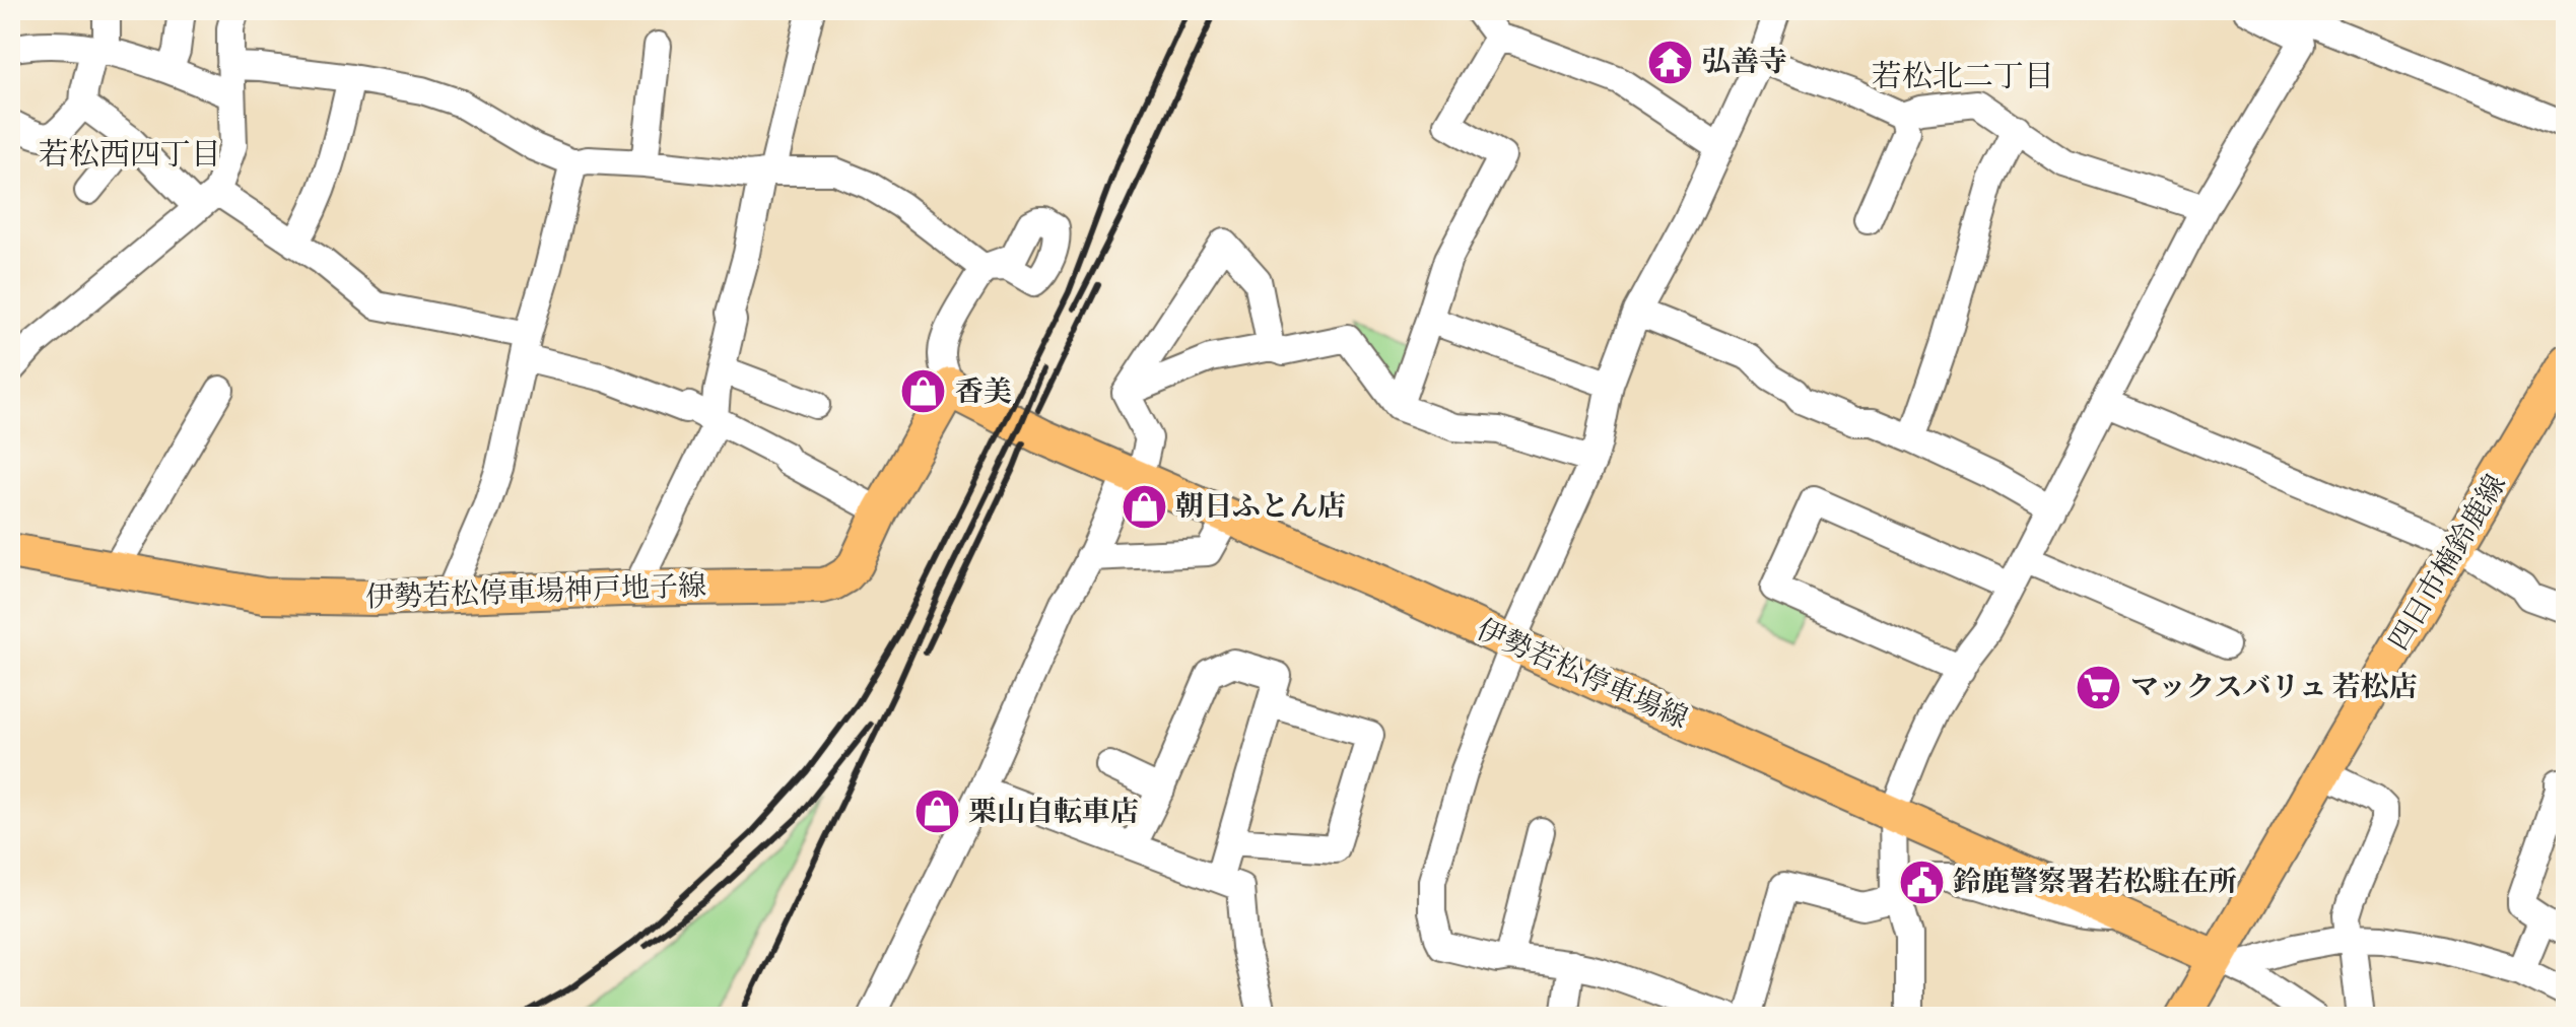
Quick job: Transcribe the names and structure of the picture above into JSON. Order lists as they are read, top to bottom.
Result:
{
  "streets": {
    "main road": ["四日市楠鈴鹿線", "伊勢若松停車場神戸地子線", "伊勢若松停車場線"]
  },
  "crossings": [
    ["四日市楠鈴鹿線", "伊勢若松停車場線"],
    ["伊勢若松停車場神戸地子線", "伊勢若松停車場線"]
  ],
  "districts": ["若松北二丁目", "若松西四丁目"],
  "places": {
    "temple": ["弘善寺"],
    "shop": ["香美", "朝日ふとん店", "栗山自転車店"],
    "supermarket": ["マックスバリュ 若松店"],
    "public building": ["鈴鹿警察署若松駐在所"]
  }
}
